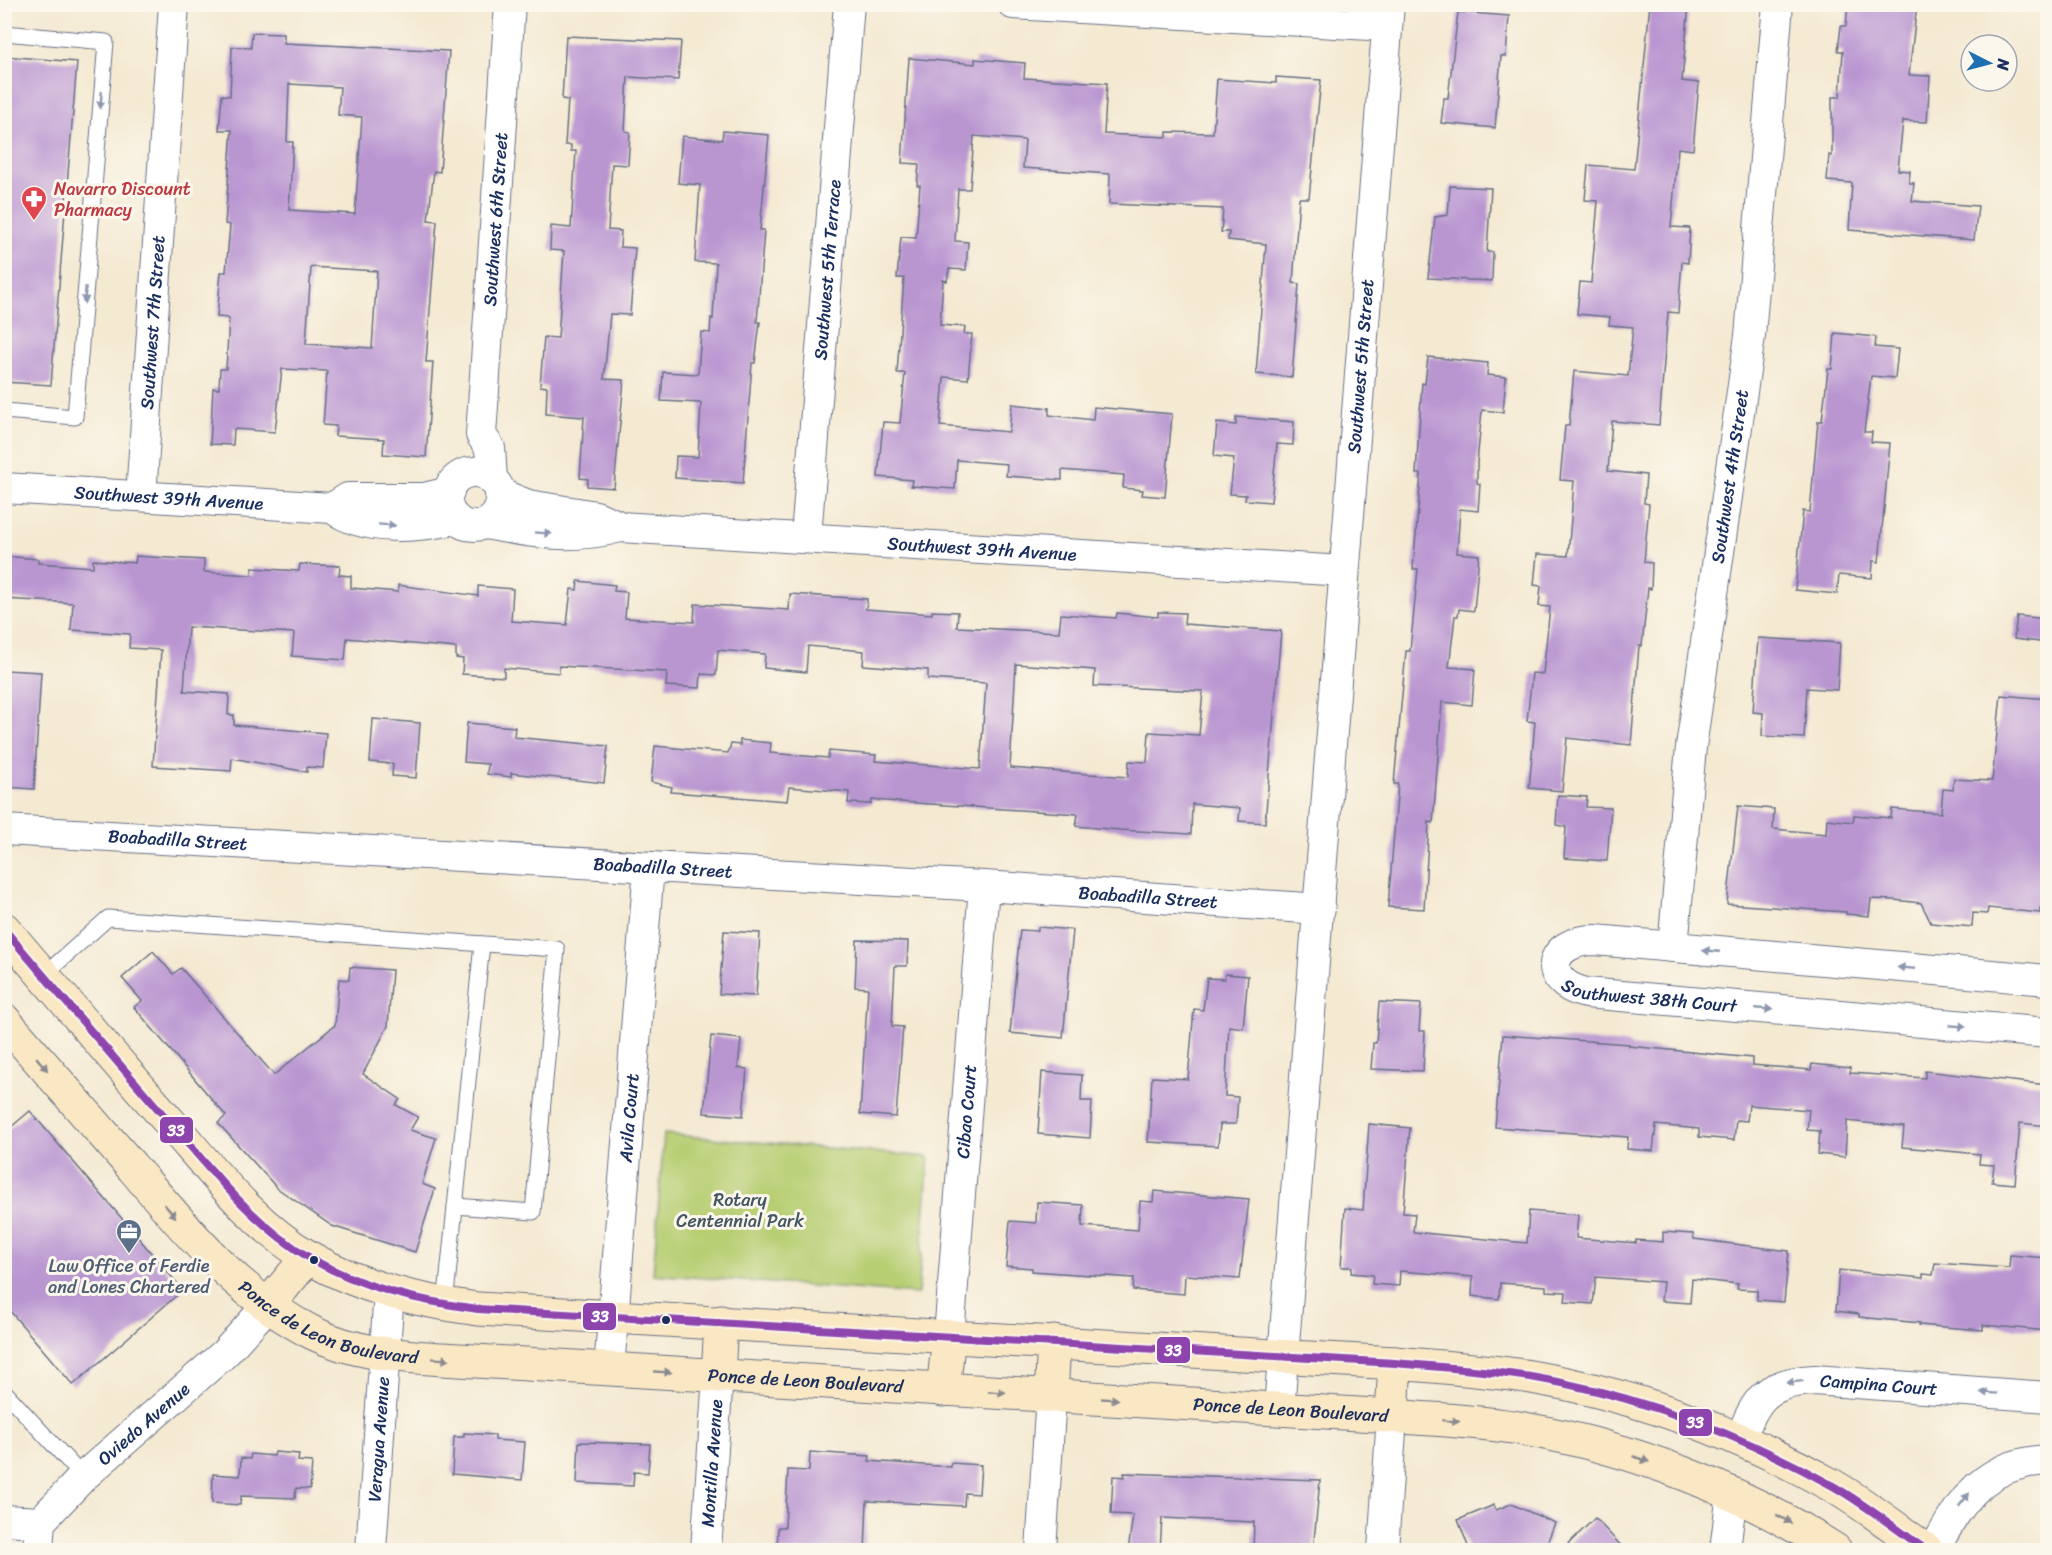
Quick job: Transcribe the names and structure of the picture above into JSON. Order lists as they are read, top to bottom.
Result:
{
  "streets": {
    "street": [
      "Southwest 6th Street",
      "Southwest 5th Terrace",
      "Southwest 7th Street",
      "Southwest 5th Street",
      "Southwest 4th Street",
      "Southwest 39th Avenue",
      "Boabadilla Street",
      "Southwest 38th Court",
      "Cibao Court",
      "Avila Court",
      "Ponce de Leon Boulevard",
      "Campina Court",
      "Oviedo Avenue",
      "Veragua Avenue",
      "Montilla Avenue"
    ]
  },
  "crossings": [
    ["Southwest 6th Street", "Southwest 39th Avenue"],
    ["Southwest 5th Terrace", "Southwest 39th Avenue"],
    ["Southwest 7th Street", "Southwest 39th Avenue"],
    ["Southwest 5th Street", "Southwest 39th Avenue"],
    ["Southwest 5th Street", "Boabadilla Street"],
    ["Southwest 4th Street", "Southwest 38th Court"],
    ["Boabadilla Street", "Cibao Court"],
    ["Boabadilla Street", "Avila Court"],
    ["Avila Court", "Ponce de Leon Boulevard"],
    ["Ponce de Leon Boulevard", "Oviedo Avenue"],
    ["Ponce de Leon Boulevard", "Veragua Avenue"],
    ["Ponce de Leon Boulevard", "Montilla Avenue"]
  ],
  "parks": ["Rotary Centennial Park"],
  "places": {
    "pharmacy": ["Navarro Discount Pharmacy"],
    "office": ["Law Office of Ferdie and Lones Chartered"]
  },
  "lines": ["transit line 33"],
  "north": "right"
}
